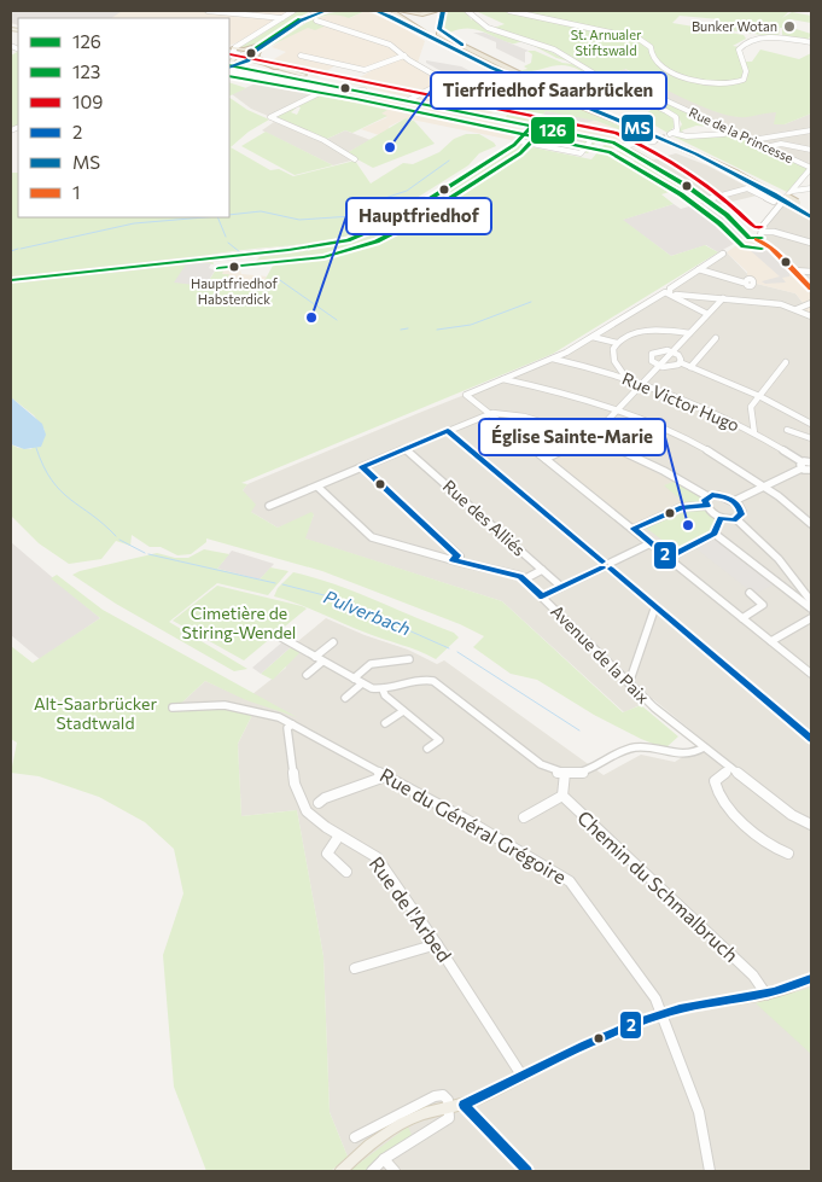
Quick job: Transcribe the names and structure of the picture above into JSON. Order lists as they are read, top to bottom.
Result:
{
  "streets": {
    "street": [
      "Rue de la Princesse",
      "Rue Victor Hugo",
      "Rue des Alliés",
      "Avenue de la Paix",
      "Rue du Général Grégoire",
      "Chemin du Schmalbruch",
      "Rue de l'Arbed"
    ]
  },
  "crossings": [
    ["Rue du Général Grégoire", "Rue de l'Arbed"]
  ],
  "water": ["Pulverbach"],
  "parks": ["St. Arnualer Stiftswald", "Cimetière de Stiring-Wendel", "Alt-Saarbrücker Stadtwald"],
  "places": [
    "Bunker Wotan",
    "Tierfriedhof Saarbrücken",
    "Hauptfriedhof Habsterdick",
    "Hauptfriedhof",
    "Église Sainte-Marie"
  ],
  "lines": [
    "transit line MS",
    "transit line 123",
    "transit line 109",
    "transit line 126",
    "transit line 1",
    "transit line 2"
  ],
  "legend": [
    "126",
    "123",
    "109",
    "2",
    "MS",
    "1"
  ]
}
